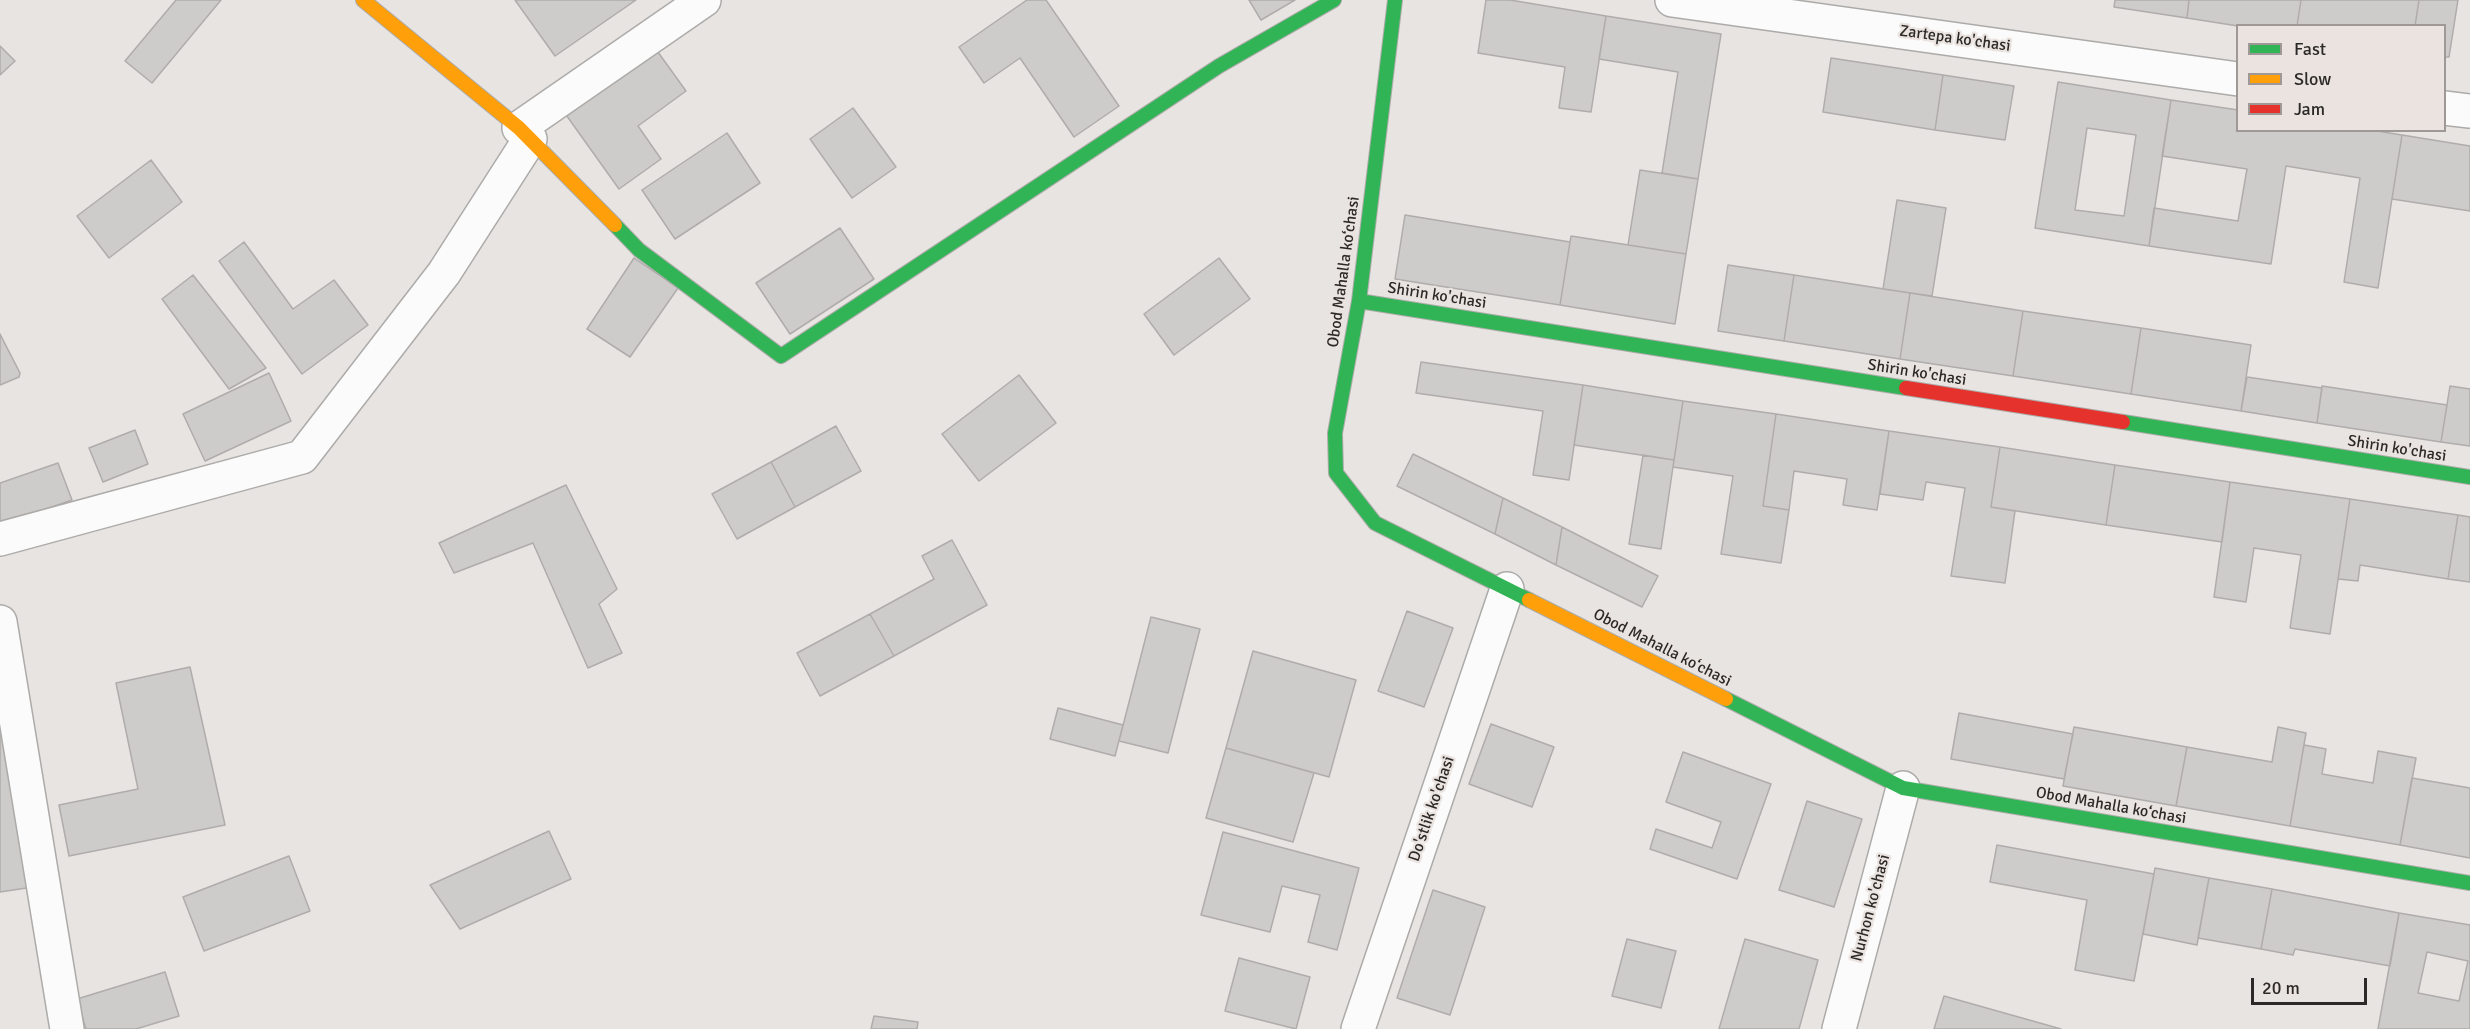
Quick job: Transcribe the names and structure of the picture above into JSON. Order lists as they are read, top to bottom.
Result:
{
  "streets": {
    "street": [
      "Zartepa ko'chasi",
      "Obod Mahalla ko‘chasi",
      "Shirin ko'chasi",
      "Do'stlik ko'chasi",
      "Nurhon ko'chasi"
    ]
  },
  "crossings": [
    ["Obod Mahalla ko‘chasi", "Shirin ko'chasi"],
    ["Obod Mahalla ko‘chasi", "Do'stlik ko'chasi"],
    ["Obod Mahalla ko‘chasi", "Nurhon ko'chasi"]
  ],
  "legend": ["Fast", "Slow", "Jam"],
  "scale_bar": "20 m"
}
